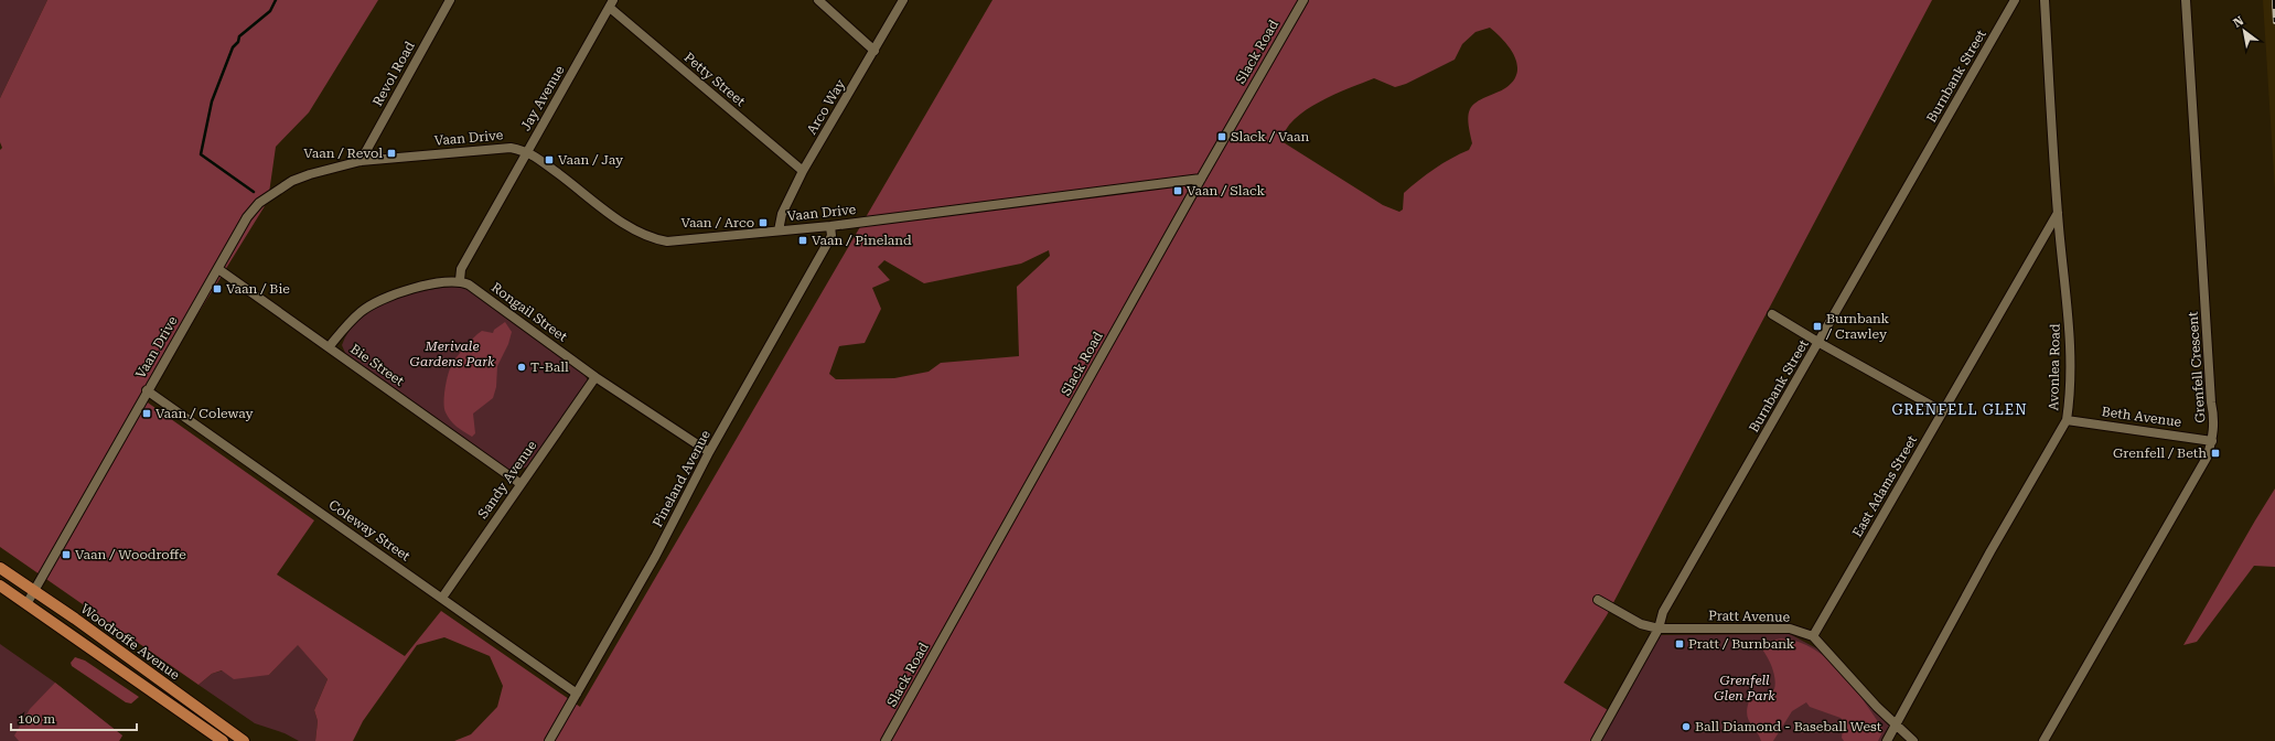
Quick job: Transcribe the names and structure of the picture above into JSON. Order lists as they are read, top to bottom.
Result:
{
  "streets": {
    "main road": ["Woodroffe Avenue"],
    "street": [
      "Slack Road",
      "Revol Road",
      "Burnbank Street",
      "Petty Street",
      "Jay Avenue",
      "Arco Way",
      "Vaan Drive",
      "Rongail Street",
      "Bie Street",
      "Avonlea Road",
      "Grenfell Crescent",
      "Beth Avenue",
      "Pineland Avenue",
      "Sandy Avenue",
      "East Adams Street",
      "Coleway Street",
      "Pratt Avenue"
    ]
  },
  "crossings": [
    ["Slack Road", "Vaan Drive"],
    ["Revol Road", "Vaan Drive"],
    ["Burnbank Street", "Pratt Avenue"],
    ["Petty Street", "Jay Avenue"],
    ["Petty Street", "Arco Way"],
    ["Jay Avenue", "Vaan Drive"],
    ["Jay Avenue", "Rongail Street"],
    ["Arco Way", "Vaan Drive"],
    ["Vaan Drive", "Bie Street"],
    ["Vaan Drive", "Pineland Avenue"],
    ["Vaan Drive", "Coleway Street"],
    ["Vaan Drive", "Woodroffe Avenue"],
    ["Rongail Street", "Pineland Avenue"],
    ["Rongail Street", "Sandy Avenue"],
    ["Bie Street", "Sandy Avenue"],
    ["Avonlea Road", "Beth Avenue"],
    ["Avonlea Road", "East Adams Street"],
    ["Avonlea Road", "Pratt Avenue"],
    ["Grenfell Crescent", "Beth Avenue"],
    ["Pineland Avenue", "Coleway Street"],
    ["Sandy Avenue", "Coleway Street"],
    ["East Adams Street", "Pratt Avenue"]
  ],
  "districts": ["GRENFELL GLEN"],
  "parks": ["Merivale Gardens Park", "Grenfell Glen Park"],
  "places": {
    "transit": [
      "Slack / Vaan",
      "Vaan / Revol",
      "Vaan / Jay",
      "Vaan / Slack",
      "Vaan / Arco",
      "Vaan / Pineland",
      "Vaan / Bie",
      "Burnbank / Crawley",
      "Vaan / Coleway",
      "Grenfell / Beth",
      "Vaan / Woodroffe",
      "Pratt / Burnbank"
    ],
    "other": ["T-Ball", "Ball Diamond - Baseball West"]
  },
  "scale_bar": "100 m",
  "north": "top left"
}
